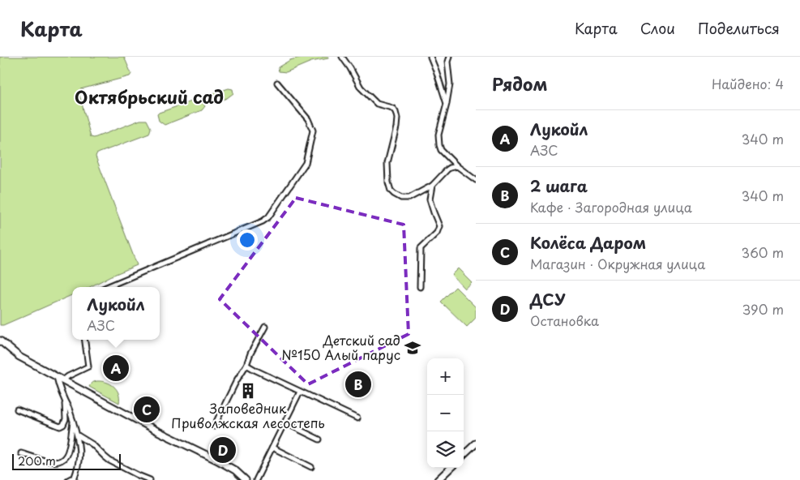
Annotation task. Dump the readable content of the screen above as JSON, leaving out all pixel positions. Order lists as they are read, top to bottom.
{
  "districts": ["Октябрьский сад"],
  "places": {
    "school or university": ["Детский сад №150 Алый парус"],
    "building": ["Заповедник Приволжская лесостепь"]
  },
  "scale_bar": "200 m",
  "page": {
    "header": "Карта",
    "nav": ["Карта", "Слои", "Поделиться"],
    "heading": ["Рядом", "Найдено: 4"],
    "list": [
      {
        "mark": "A",
        "name": "Лукойл",
        "note": "АЗС",
        "value": "340 m"
      },
      {
        "mark": "B",
        "name": "2 шага",
        "note": "Кафе · Загородная улица",
        "value": "340 m"
      },
      {
        "mark": "C",
        "name": "Колёса Даром",
        "note": "Магазин · Окружная улица",
        "value": "360 m"
      },
      {
        "mark": "D",
        "name": "ДСУ",
        "note": "Остановка",
        "value": "390 m"
      }
    ],
    "popup": ["Лукойл", "АЗС"],
    "pins": [
      "A",
      "B",
      "C",
      "D"
    ],
    "map_buttons": ["+", "−"],
    "scale": "200 m"
  }
}
